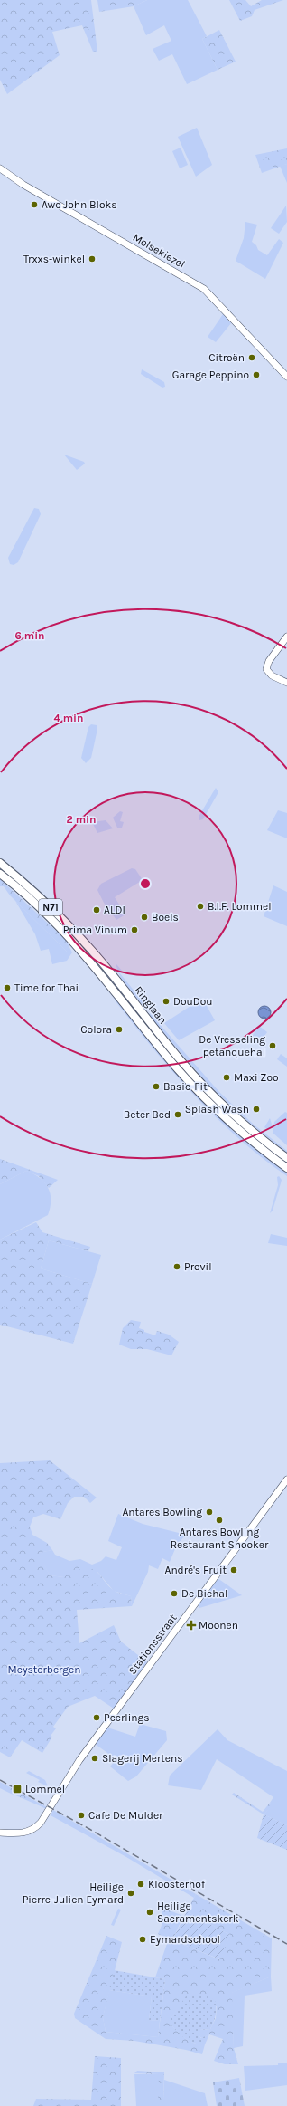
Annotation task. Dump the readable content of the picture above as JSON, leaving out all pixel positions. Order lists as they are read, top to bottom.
{
  "streets": {
    "highway": ["N71", "Ringlaan"],
    "main road": ["Molsekiezel", "Stationsstraat"]
  },
  "parks": ["Meysterbergen"],
  "places": {
    "other": [
      "Awc John Bloks",
      "Trxxs-winkel",
      "Citroën",
      "Garage Peppino",
      "B.I.F. Lommel",
      "ALDI",
      "Boels",
      "Prima Vinum",
      "Time for Thai",
      "DouDou",
      "Colora",
      "De Vresseling petanquehal",
      "Maxi Zoo",
      "Basic-Fit",
      "Splash Wash",
      "Beter Bed",
      "Provil",
      "Antares Bowling",
      "Antares Bowling Restaurant Snooker",
      "André's Fruit",
      "De Biehal",
      "Peerlings",
      "Slagerij Mertens",
      "Cafe De Mulder",
      "Kloosterhof",
      "Heilige Pierre-Julien Eymard",
      "Heilige Sacramentskerk",
      "Eymardschool"
    ],
    "health": ["Moonen"],
    "transit": ["Lommel"]
  },
  "rings": ["6 min", "4 min", "2 min"]
}
